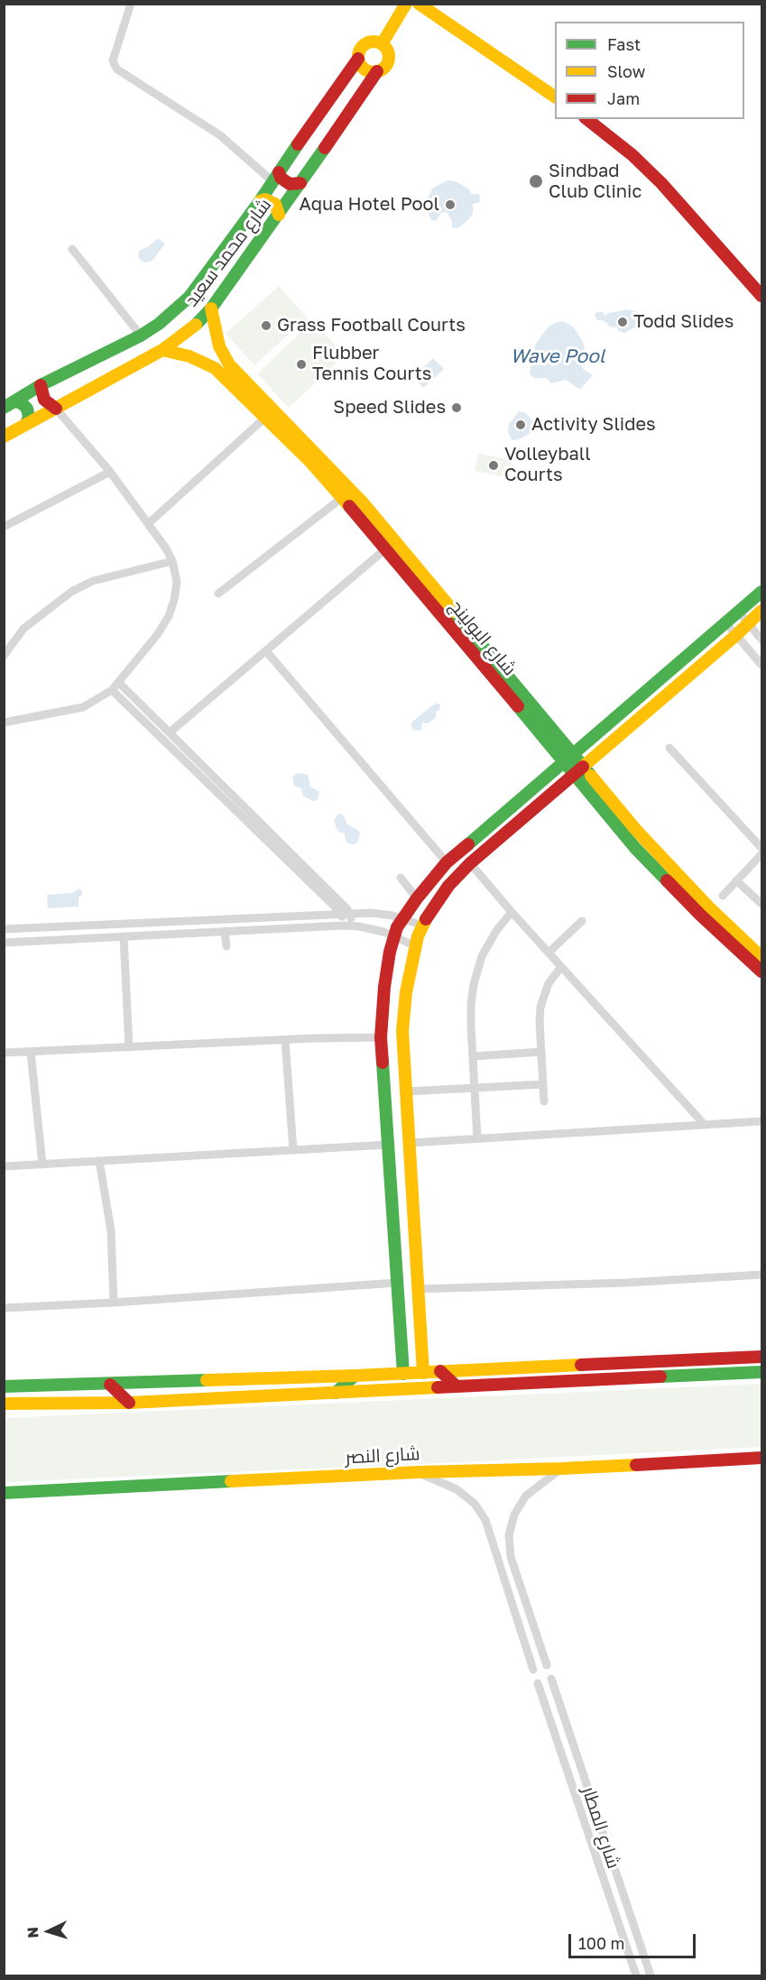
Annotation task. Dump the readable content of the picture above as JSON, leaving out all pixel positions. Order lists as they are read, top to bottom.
{
  "streets": {
    "street": [
      "شارع محمد سعيد",
      "شارع البولينج",
      "شارع النصر",
      "شارع المطار"
    ]
  },
  "crossings": [
    ["شارع محمد سعيد", "شارع البولينج"]
  ],
  "water": ["Wave Pool"],
  "places": [
    "Sindbad Club Clinic",
    "Aqua Hotel Pool",
    "Todd Slides",
    "Grass Football Courts",
    "Flubber Tennis Courts",
    "Speed Slides",
    "Activity Slides",
    "Volleyball Courts"
  ],
  "legend": ["Fast", "Slow", "Jam"],
  "scale_bar": "100 m",
  "north": "left"
}
